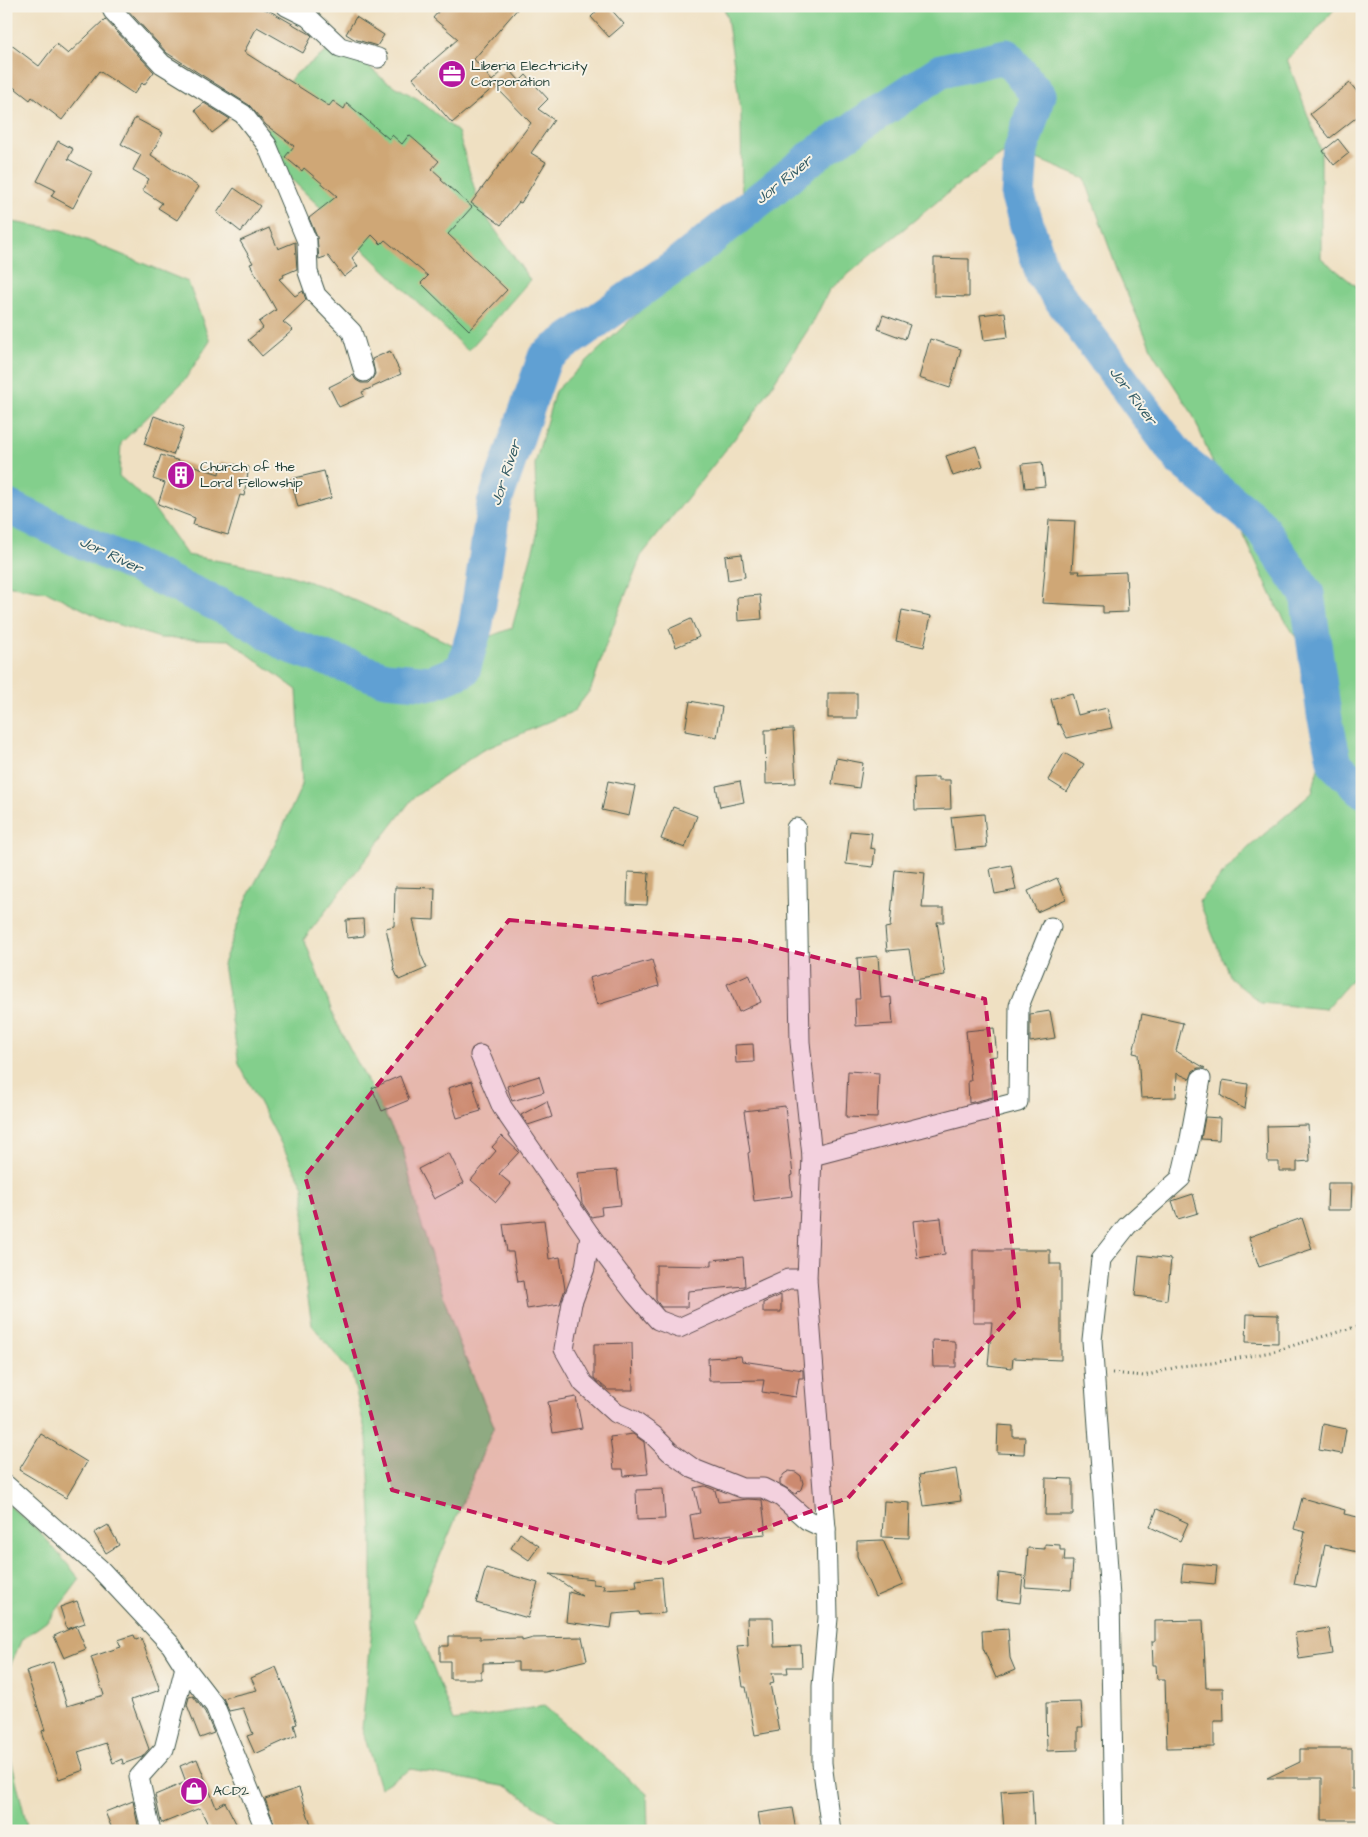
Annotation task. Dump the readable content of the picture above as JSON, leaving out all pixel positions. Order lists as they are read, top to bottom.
{
  "water": ["Jor River"],
  "places": {
    "office": ["Liberia Electricity Corporation"],
    "building": ["Church of the Lord Fellowship"],
    "shop": ["ACD2"]
  }
}
